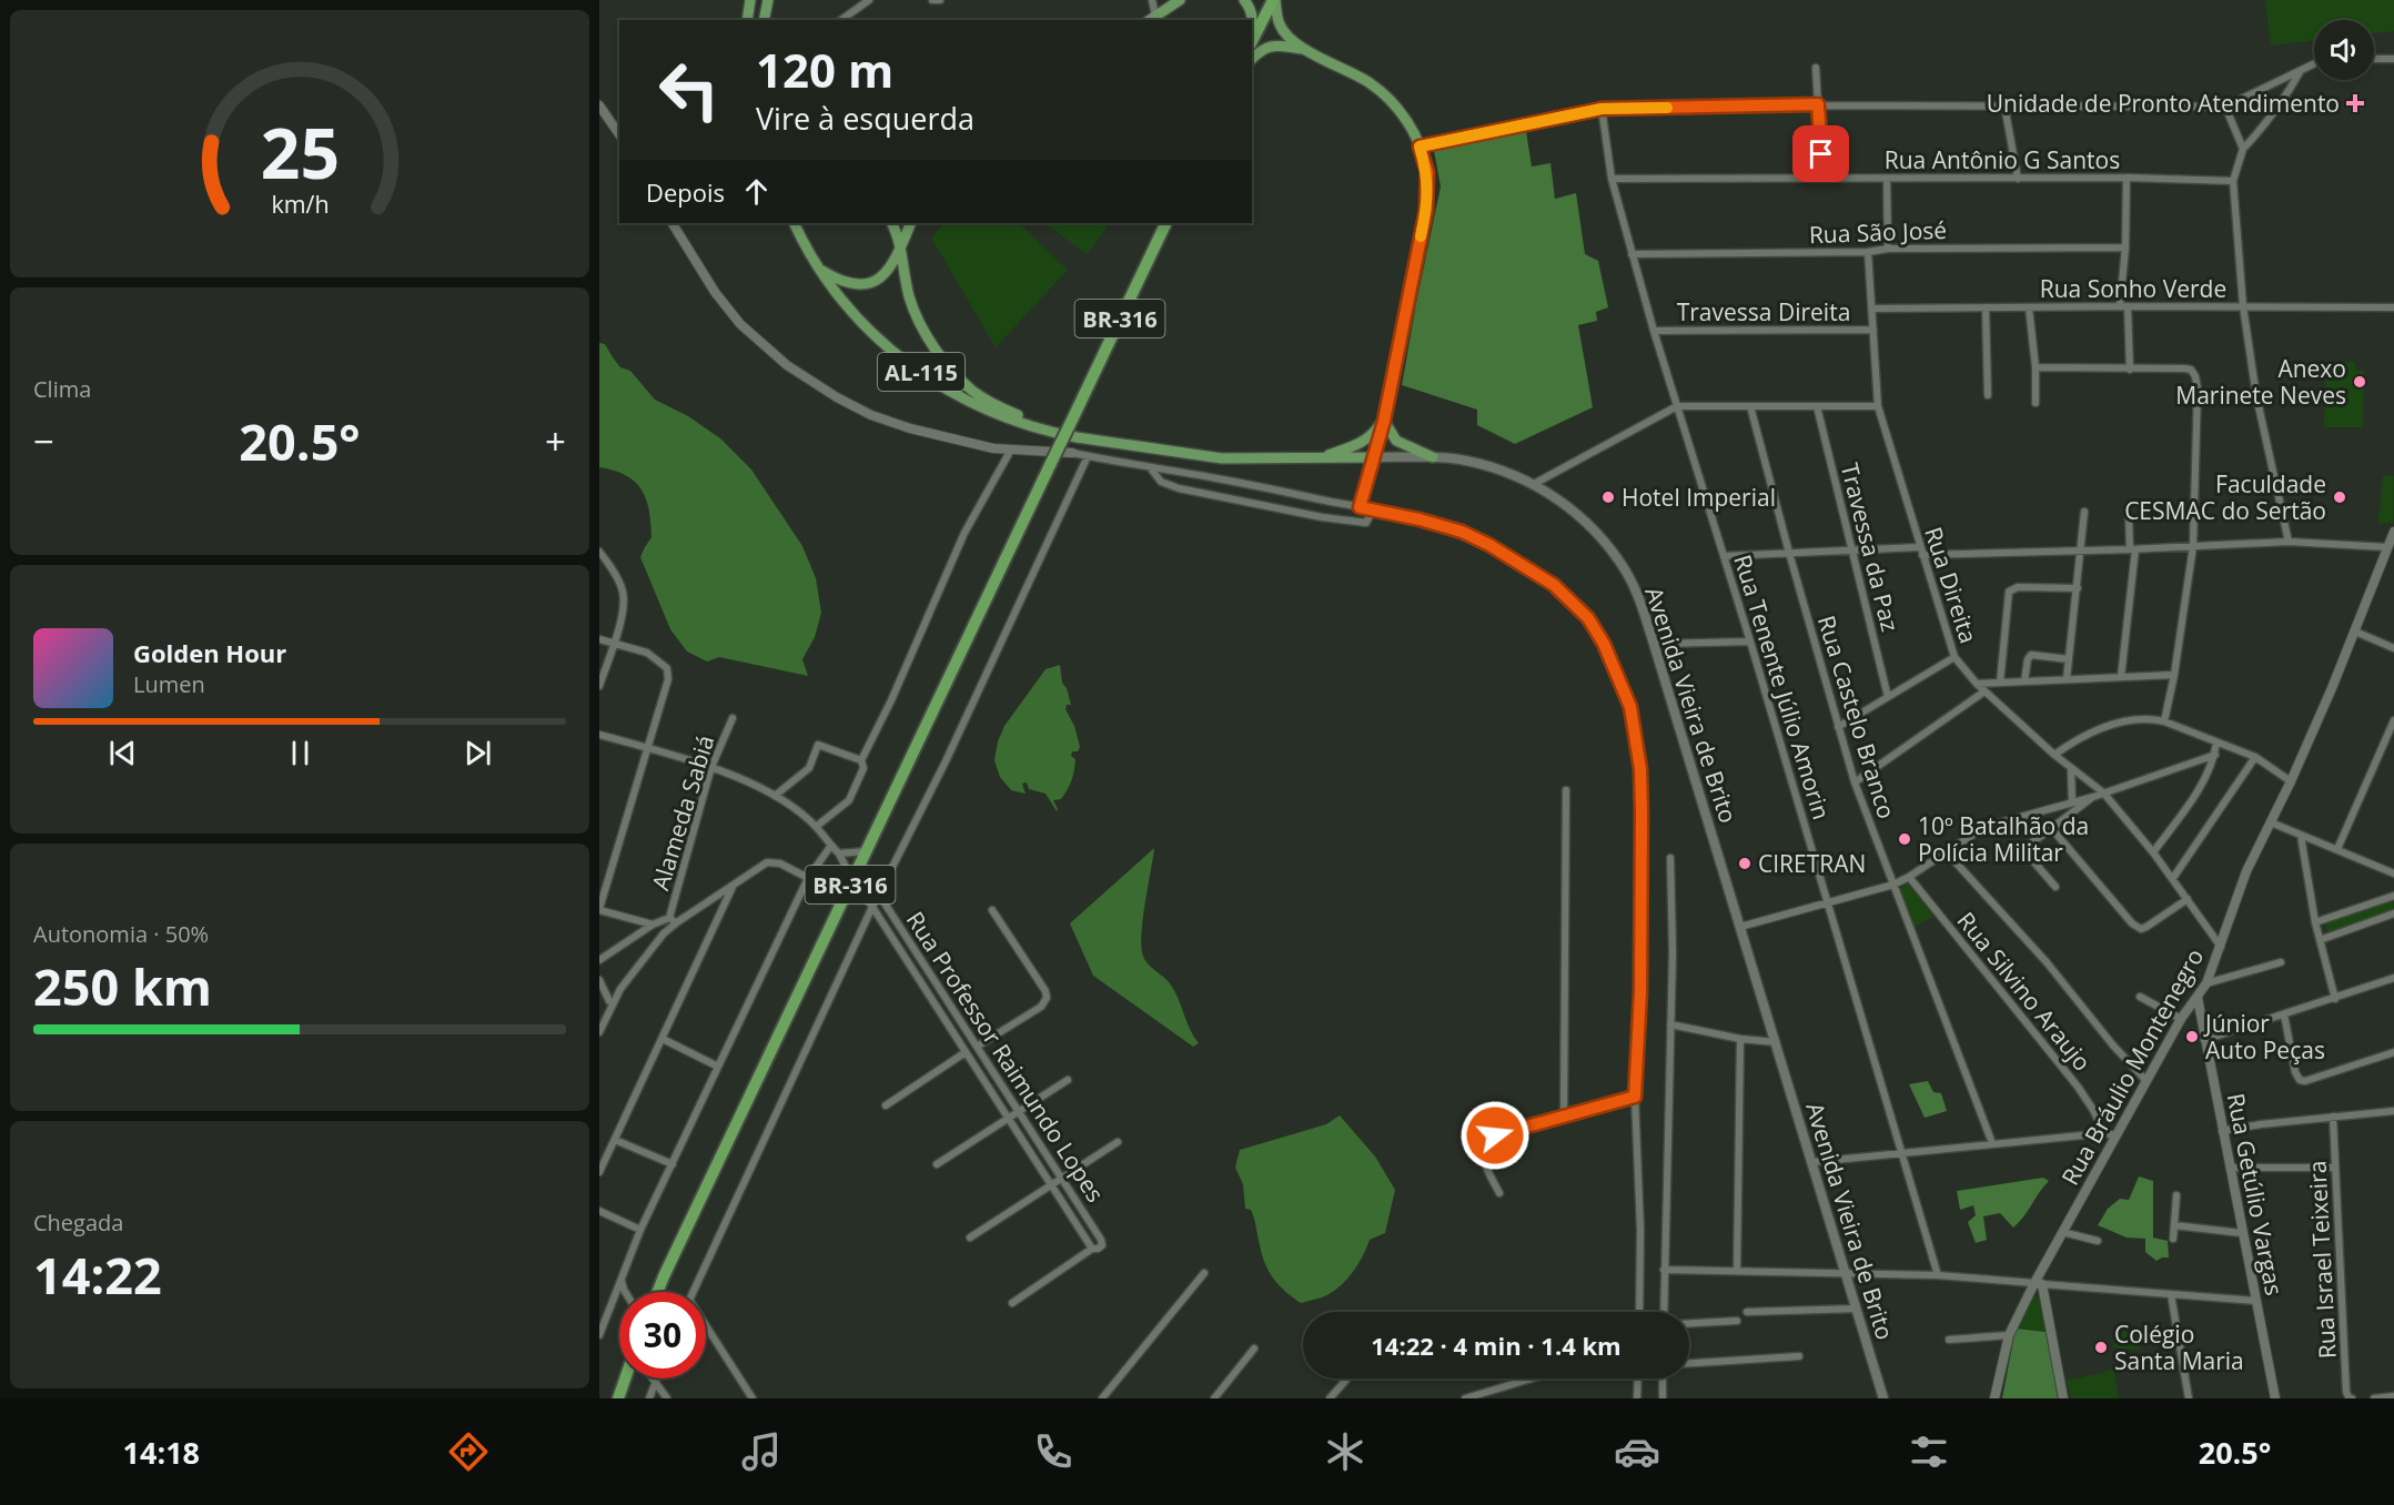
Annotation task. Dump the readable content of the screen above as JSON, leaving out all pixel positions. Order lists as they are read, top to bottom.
{
  "streets": {
    "highway": ["BR-316"],
    "main road": ["AL-115", "Avenida Vieira de Brito"],
    "street": [
      "Rua Antônio G Santos",
      "Rua São José",
      "Rua Sonho Verde",
      "Travessa Direita",
      "Travessa da Paz",
      "Rua Direita",
      "Rua Tenente Júlio Amorin",
      "Rua Castelo Branco",
      "Alameda Sabiá",
      "Rua Silvino Araujo",
      "Rua Professor Raimundo Lopes",
      "Rua Bráulio Montenegro",
      "Rua Getúlio Vargas",
      "Rua Israel Teixeira"
    ]
  },
  "crossings": [
    ["Rua Antônio G Santos", "Rua Tenente Júlio Amorin"],
    ["Rua São José", "Rua Direita"],
    ["Rua São José", "Rua Tenente Júlio Amorin"],
    ["Rua Sonho Verde", "Rua Direita"],
    ["Travessa Direita", "Rua Direita"],
    ["Travessa Direita", "Rua Tenente Júlio Amorin"],
    ["BR-316", "Rua Professor Raimundo Lopes"],
    ["AL-115", "Avenida Vieira de Brito"],
    ["Rua Direita", "Rua Bráulio Montenegro"],
    ["Rua Bráulio Montenegro", "Rua Getúlio Vargas"]
  ],
  "places": {
    "health": ["Unidade de Pronto Atendimento"],
    "other": [
      "Anexo Marinete Neves",
      "Hotel Imperial",
      "Faculdade CESMAC do Sertão",
      "10º Batalhão da Polícia Militar",
      "CIRETRAN",
      "Júnior Auto Peças",
      "Colégio Santa Maria"
    ]
  },
  "page": {
    "turn": ["120 m", "Vire à esquerda"],
    "then": "Depois",
    "tile": [
      "Clima",
      ["Autonomia · 50%", "250 km"],
      ["Chegada", "14:22"]
    ],
    "heat": ["−", "20.5°", "+"],
    "song": ["Golden Hour", "Lumen"],
    "limit": "30",
    "trip": "14:22 · 4 min · 1.4 km",
    "tabs": ["14:18", "20.5°"],
    "gauge": ["25", "km/h"]
  }
}
